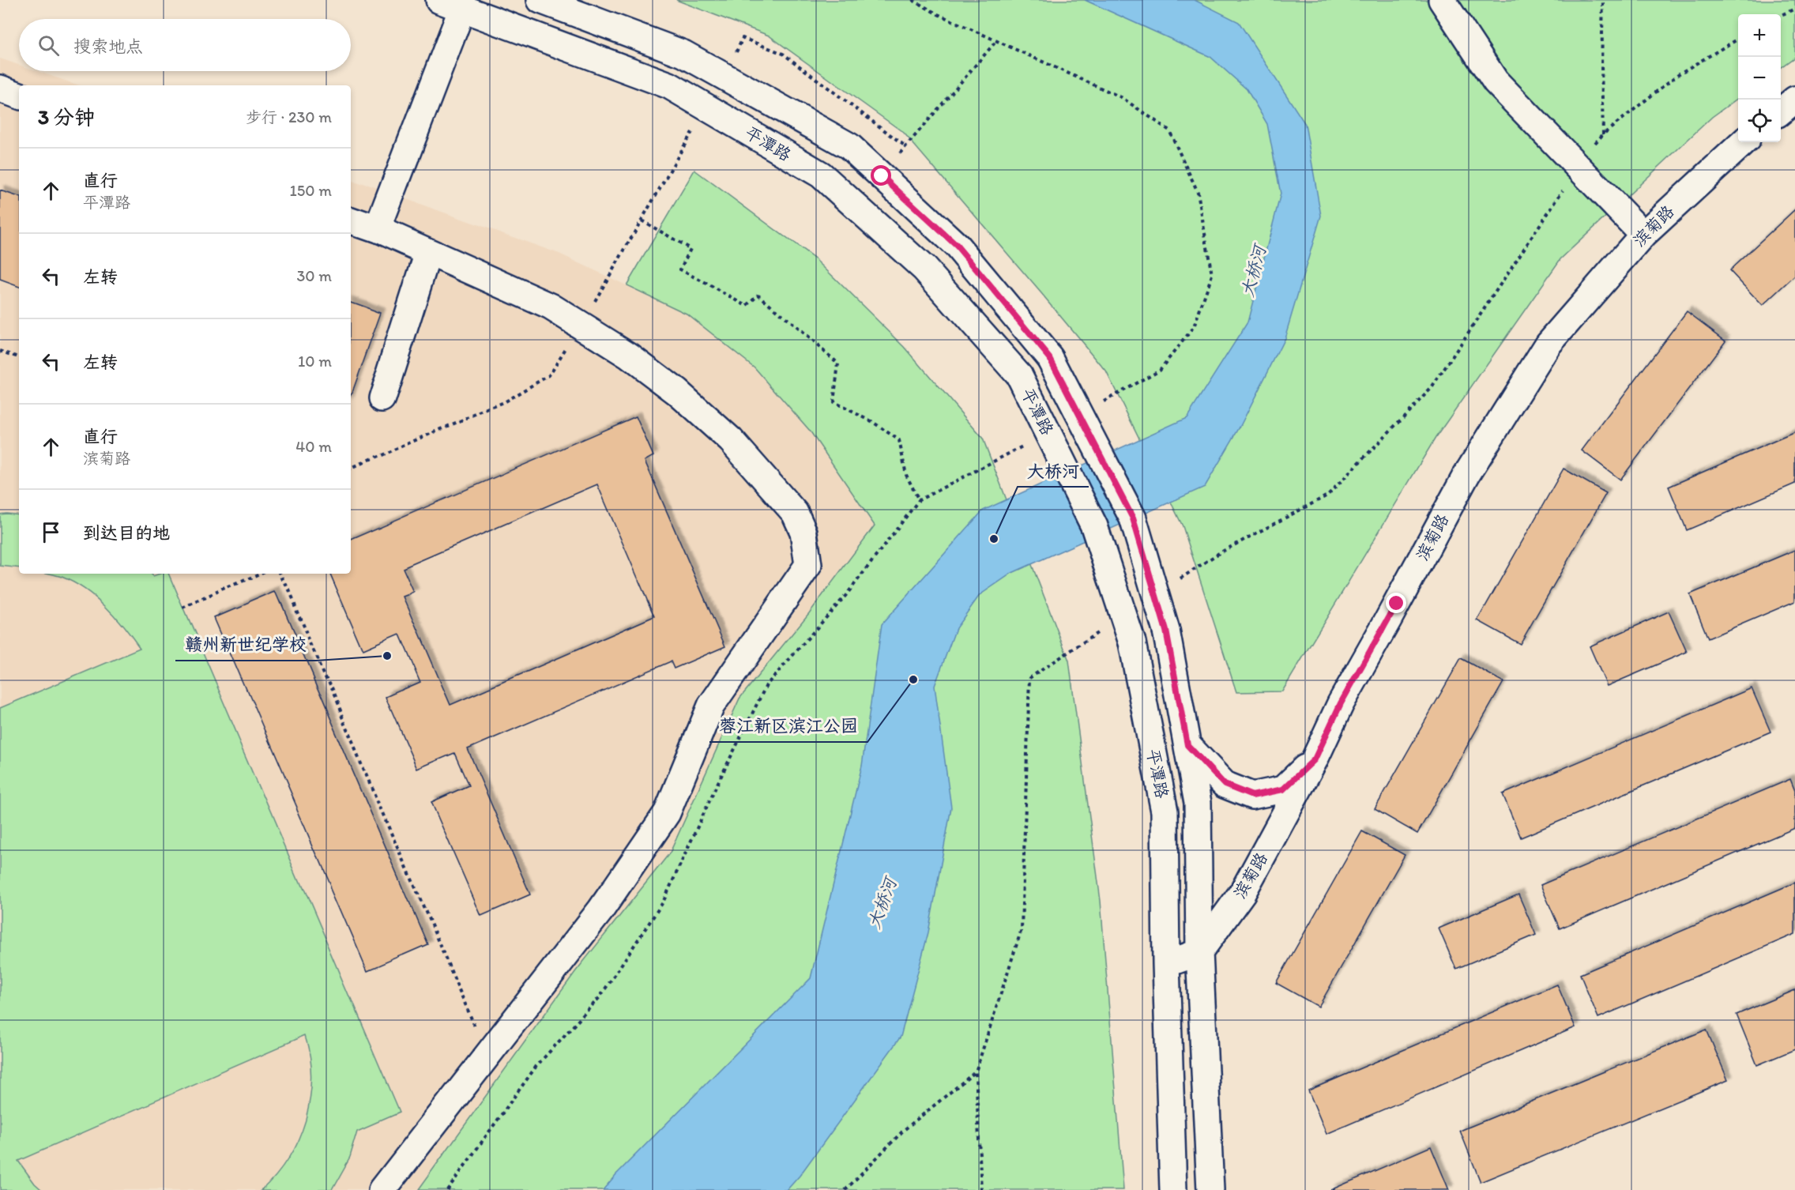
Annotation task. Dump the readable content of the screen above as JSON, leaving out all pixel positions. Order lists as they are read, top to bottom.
{
  "streets": {
    "street": ["平潭路", "滨菊路"]
  },
  "crossings": [
    ["平潭路", "滨菊路"]
  ],
  "water": ["大桥河"],
  "places": ["大桥河", "赣州新世纪学校", "蓉江新区滨江公园"],
  "page": {
    "map_buttons": ["+", "−"],
    "search": "搜索地点",
    "heading": ["3 分钟", "步行 · 230 m"],
    "list": [
      ["直行", "平潭路", "150 m"],
      ["左转", "30 m"],
      ["左转", "10 m"],
      ["直行", "滨菊路", "40 m"],
      "到达目的地"
    ]
  }
}
